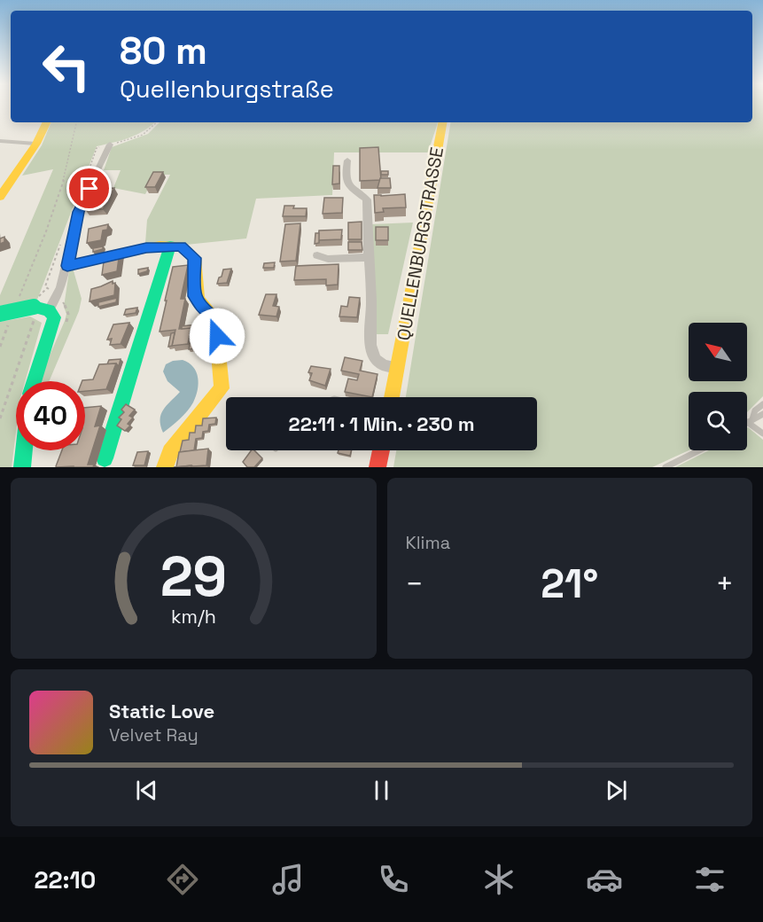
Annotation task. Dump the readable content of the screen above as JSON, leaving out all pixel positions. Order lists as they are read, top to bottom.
{
  "streets": {
    "street": ["QUELLENBURGSTRASSE"]
  },
  "north": "top left",
  "page": {
    "turn": ["80 m", "Quellenburgstraße"],
    "limit": "40",
    "trip": "22:11 · 1 Min. · 230 m",
    "tile": "Klima",
    "heat": ["−", "21°", "+"],
    "song": ["Static Love", "Velvet Ray"],
    "tabs": "22:10",
    "gauge": ["29", "km/h"]
  }
}
